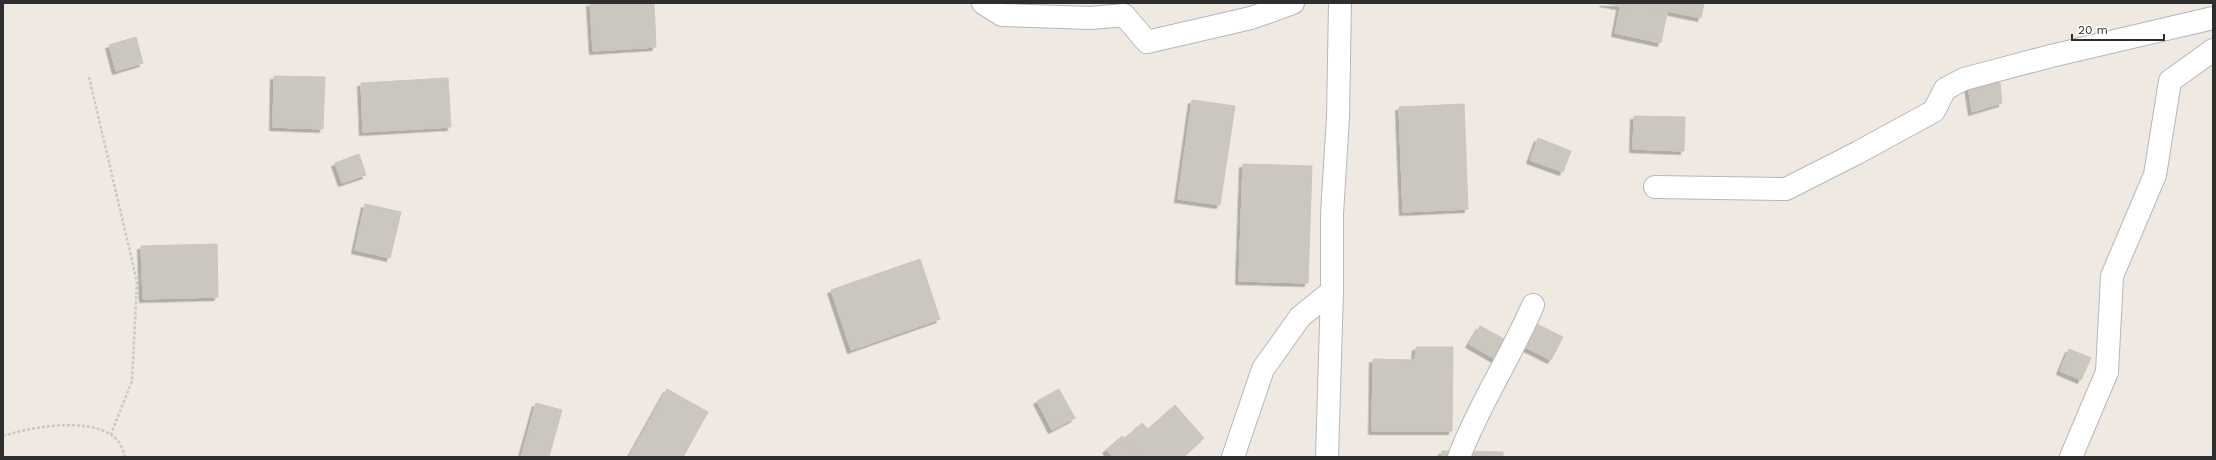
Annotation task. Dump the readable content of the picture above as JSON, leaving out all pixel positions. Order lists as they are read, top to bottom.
{
  "scale_bar": "20 m"
}
